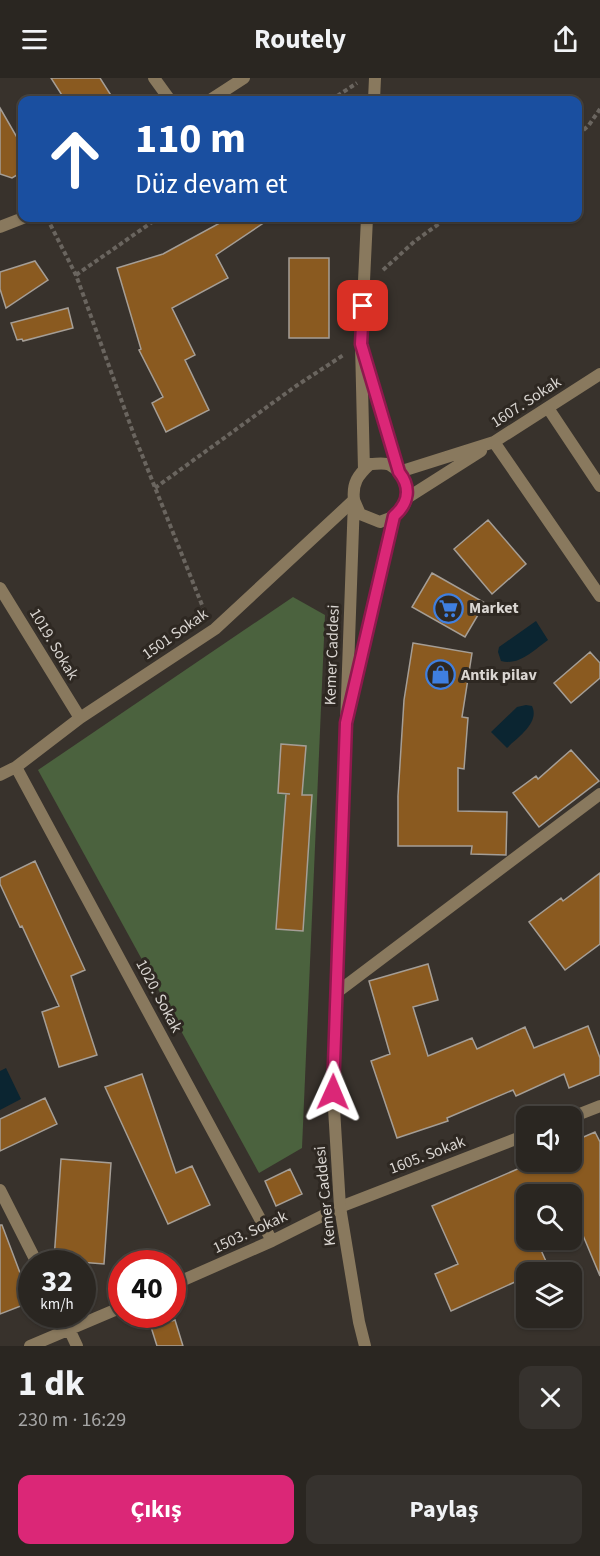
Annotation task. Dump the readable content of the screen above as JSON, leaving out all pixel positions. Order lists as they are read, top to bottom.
{
  "streets": {
    "street": [
      "1607. Sokak",
      "1501 Sokak",
      "1019. Sokak",
      "Kemer Caddesi",
      "1020. Sokak",
      "1605. Sokak",
      "1503. Sokak"
    ]
  },
  "crossings": [
    ["1607. Sokak", "1501 Sokak"],
    ["1607. Sokak", "Kemer Caddesi"],
    ["1501 Sokak", "1019. Sokak"],
    ["1501 Sokak", "Kemer Caddesi"],
    ["1501 Sokak", "1020. Sokak"],
    ["Kemer Caddesi", "1605. Sokak"],
    ["Kemer Caddesi", "1503. Sokak"],
    ["1020. Sokak", "1503. Sokak"],
    ["1605. Sokak", "1503. Sokak"]
  ],
  "places": {
    "supermarket": ["Market"],
    "shop": ["Antik pilav"]
  },
  "page": {
    "header": "Routely",
    "turn": ["110 m", "Düz devam et"],
    "speed": "32 km/h",
    "limit": "40",
    "heading": ["1 dk", "230 m · 16:29"],
    "buttons": ["Çıkış", "Paylaş"]
  }
}
